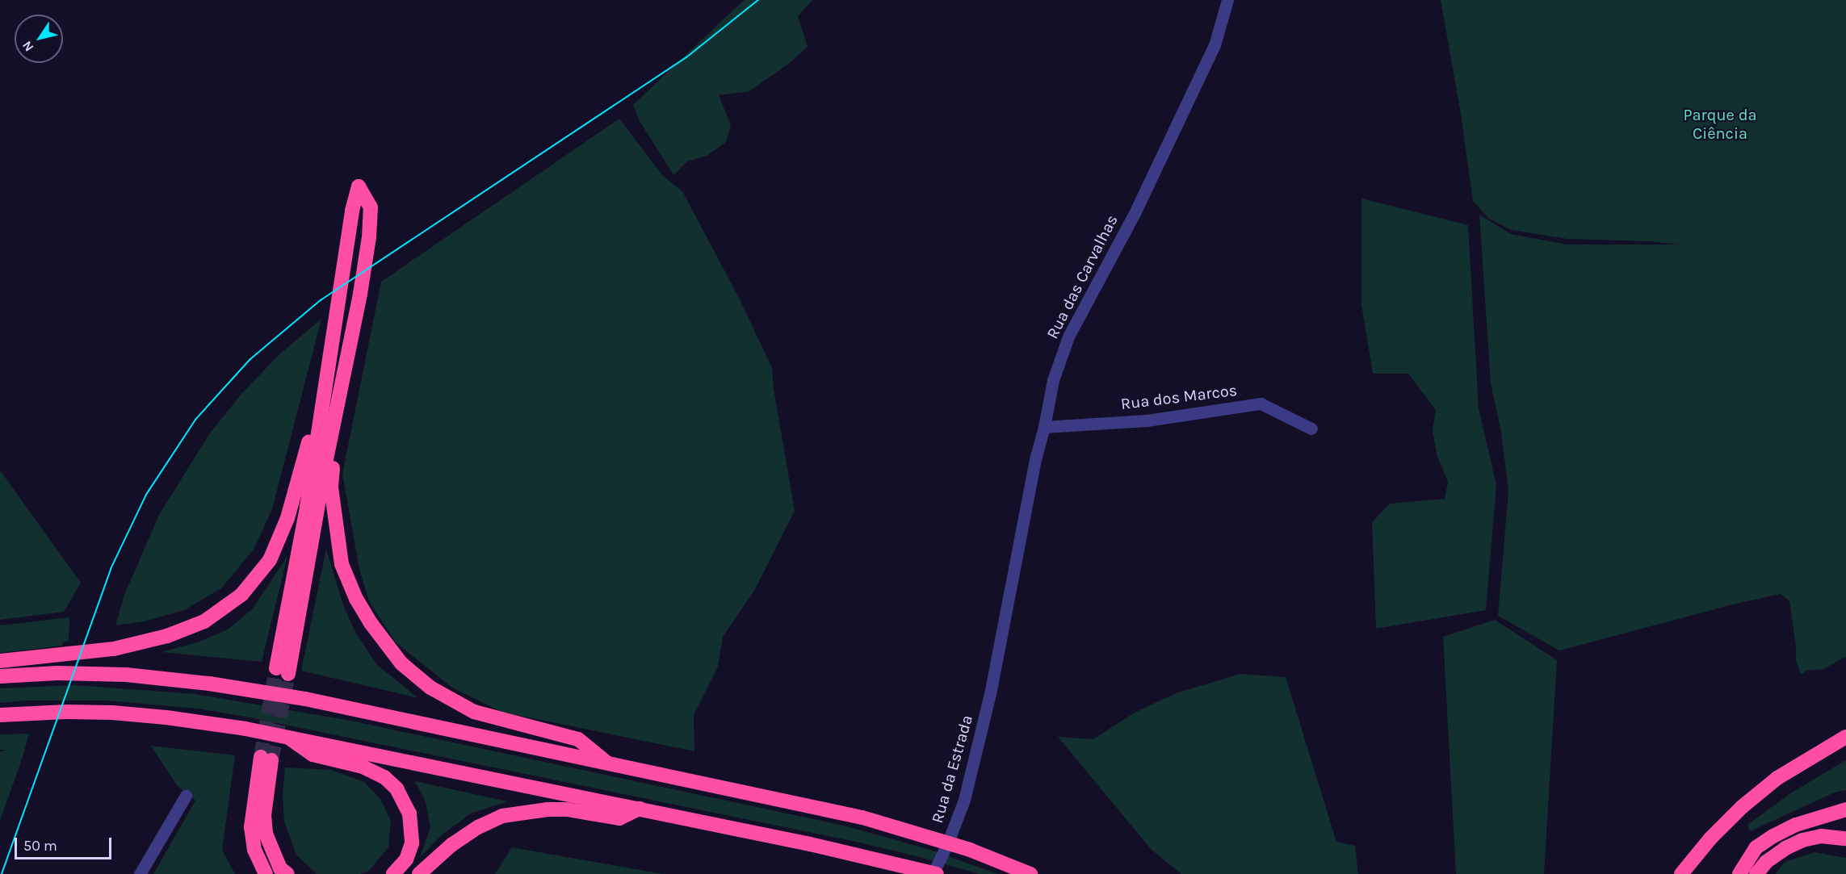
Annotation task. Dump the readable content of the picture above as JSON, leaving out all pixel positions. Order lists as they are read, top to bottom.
{
  "streets": {
    "street": ["Rua das Carvalhas", "Rua dos Marcos", "Rua da Estrada"]
  },
  "crossings": [
    ["Rua das Carvalhas", "Rua dos Marcos"],
    ["Rua das Carvalhas", "Rua da Estrada"]
  ],
  "parks": ["Parque da Ciência"],
  "scale_bar": "50 m",
  "north": "bottom left"
}
